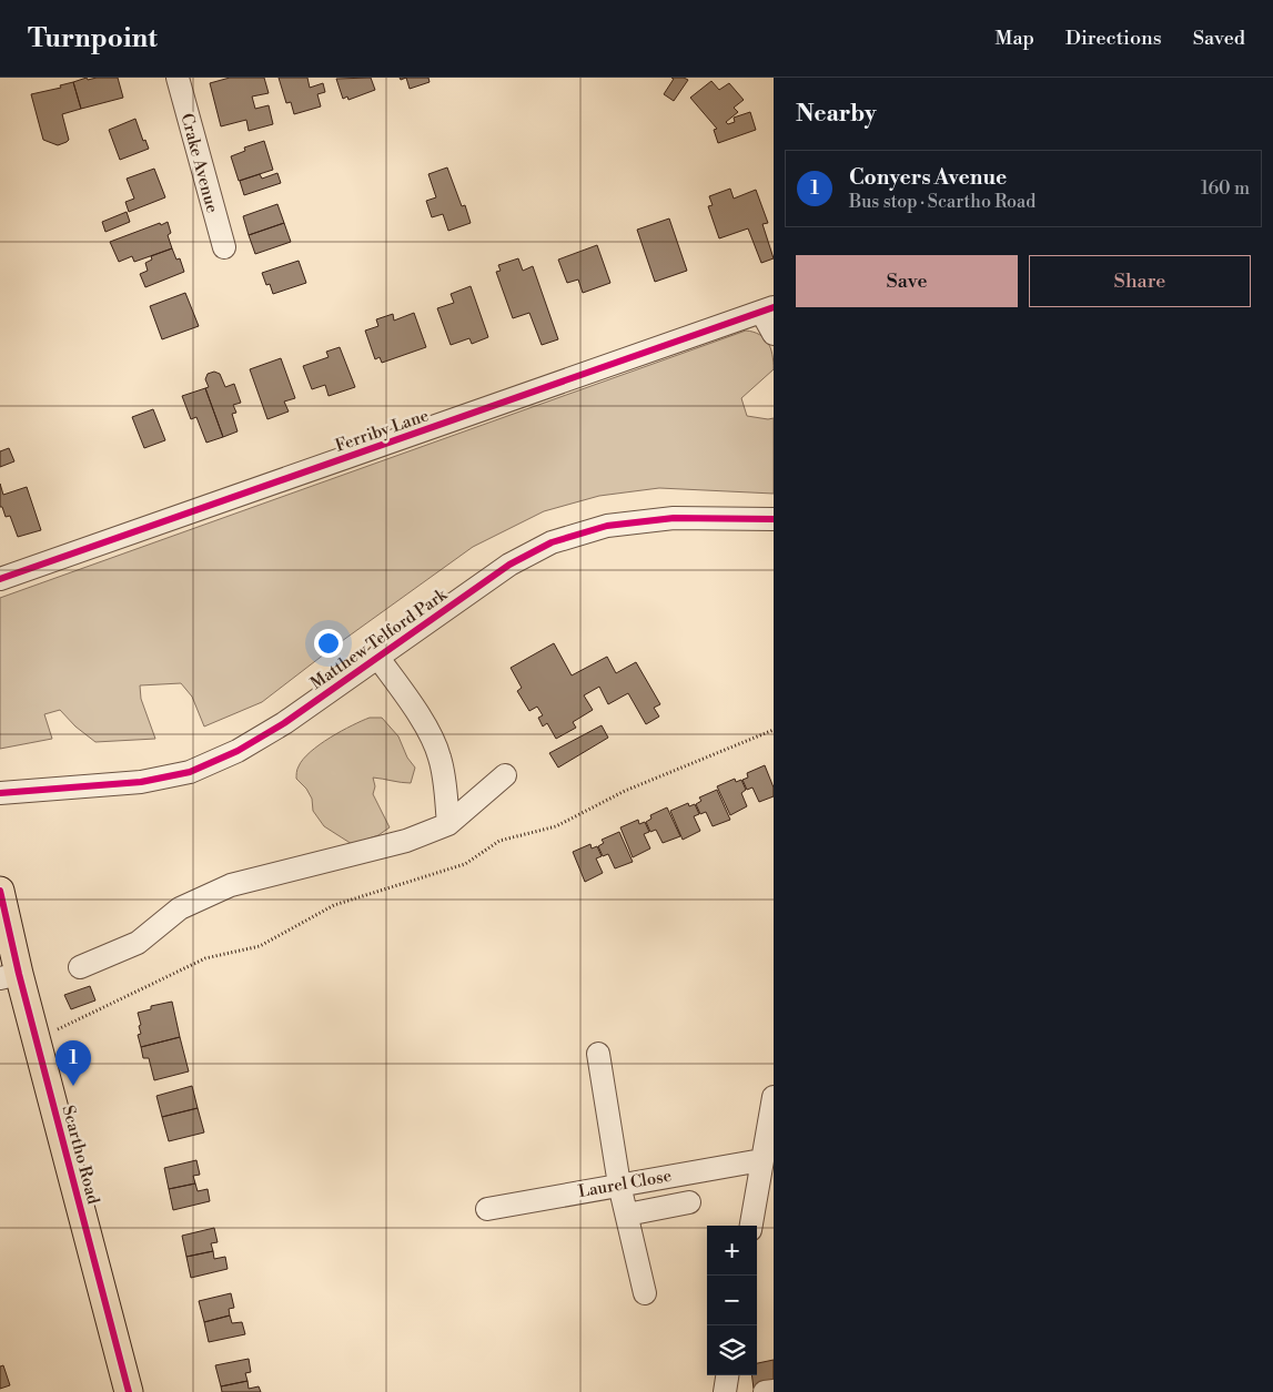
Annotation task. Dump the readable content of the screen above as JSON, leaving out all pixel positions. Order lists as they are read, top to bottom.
{
  "streets": {
    "main road": ["Scartho Road"],
    "street": [
      "Crake Avenue",
      "Ferriby Lane",
      "Matthew Telford Park",
      "Laurel Close"
    ]
  },
  "page": {
    "header": "Turnpoint",
    "nav": ["Map", "Directions", "Saved"],
    "heading": "Nearby",
    "list": [
      {
        "mark": "1",
        "name": "Conyers Avenue",
        "note": "Bus stop · Scartho Road",
        "value": "160 m"
      }
    ],
    "buttons": ["Save", "Share"],
    "pins": "1",
    "map_buttons": ["+", "−"]
  }
}
